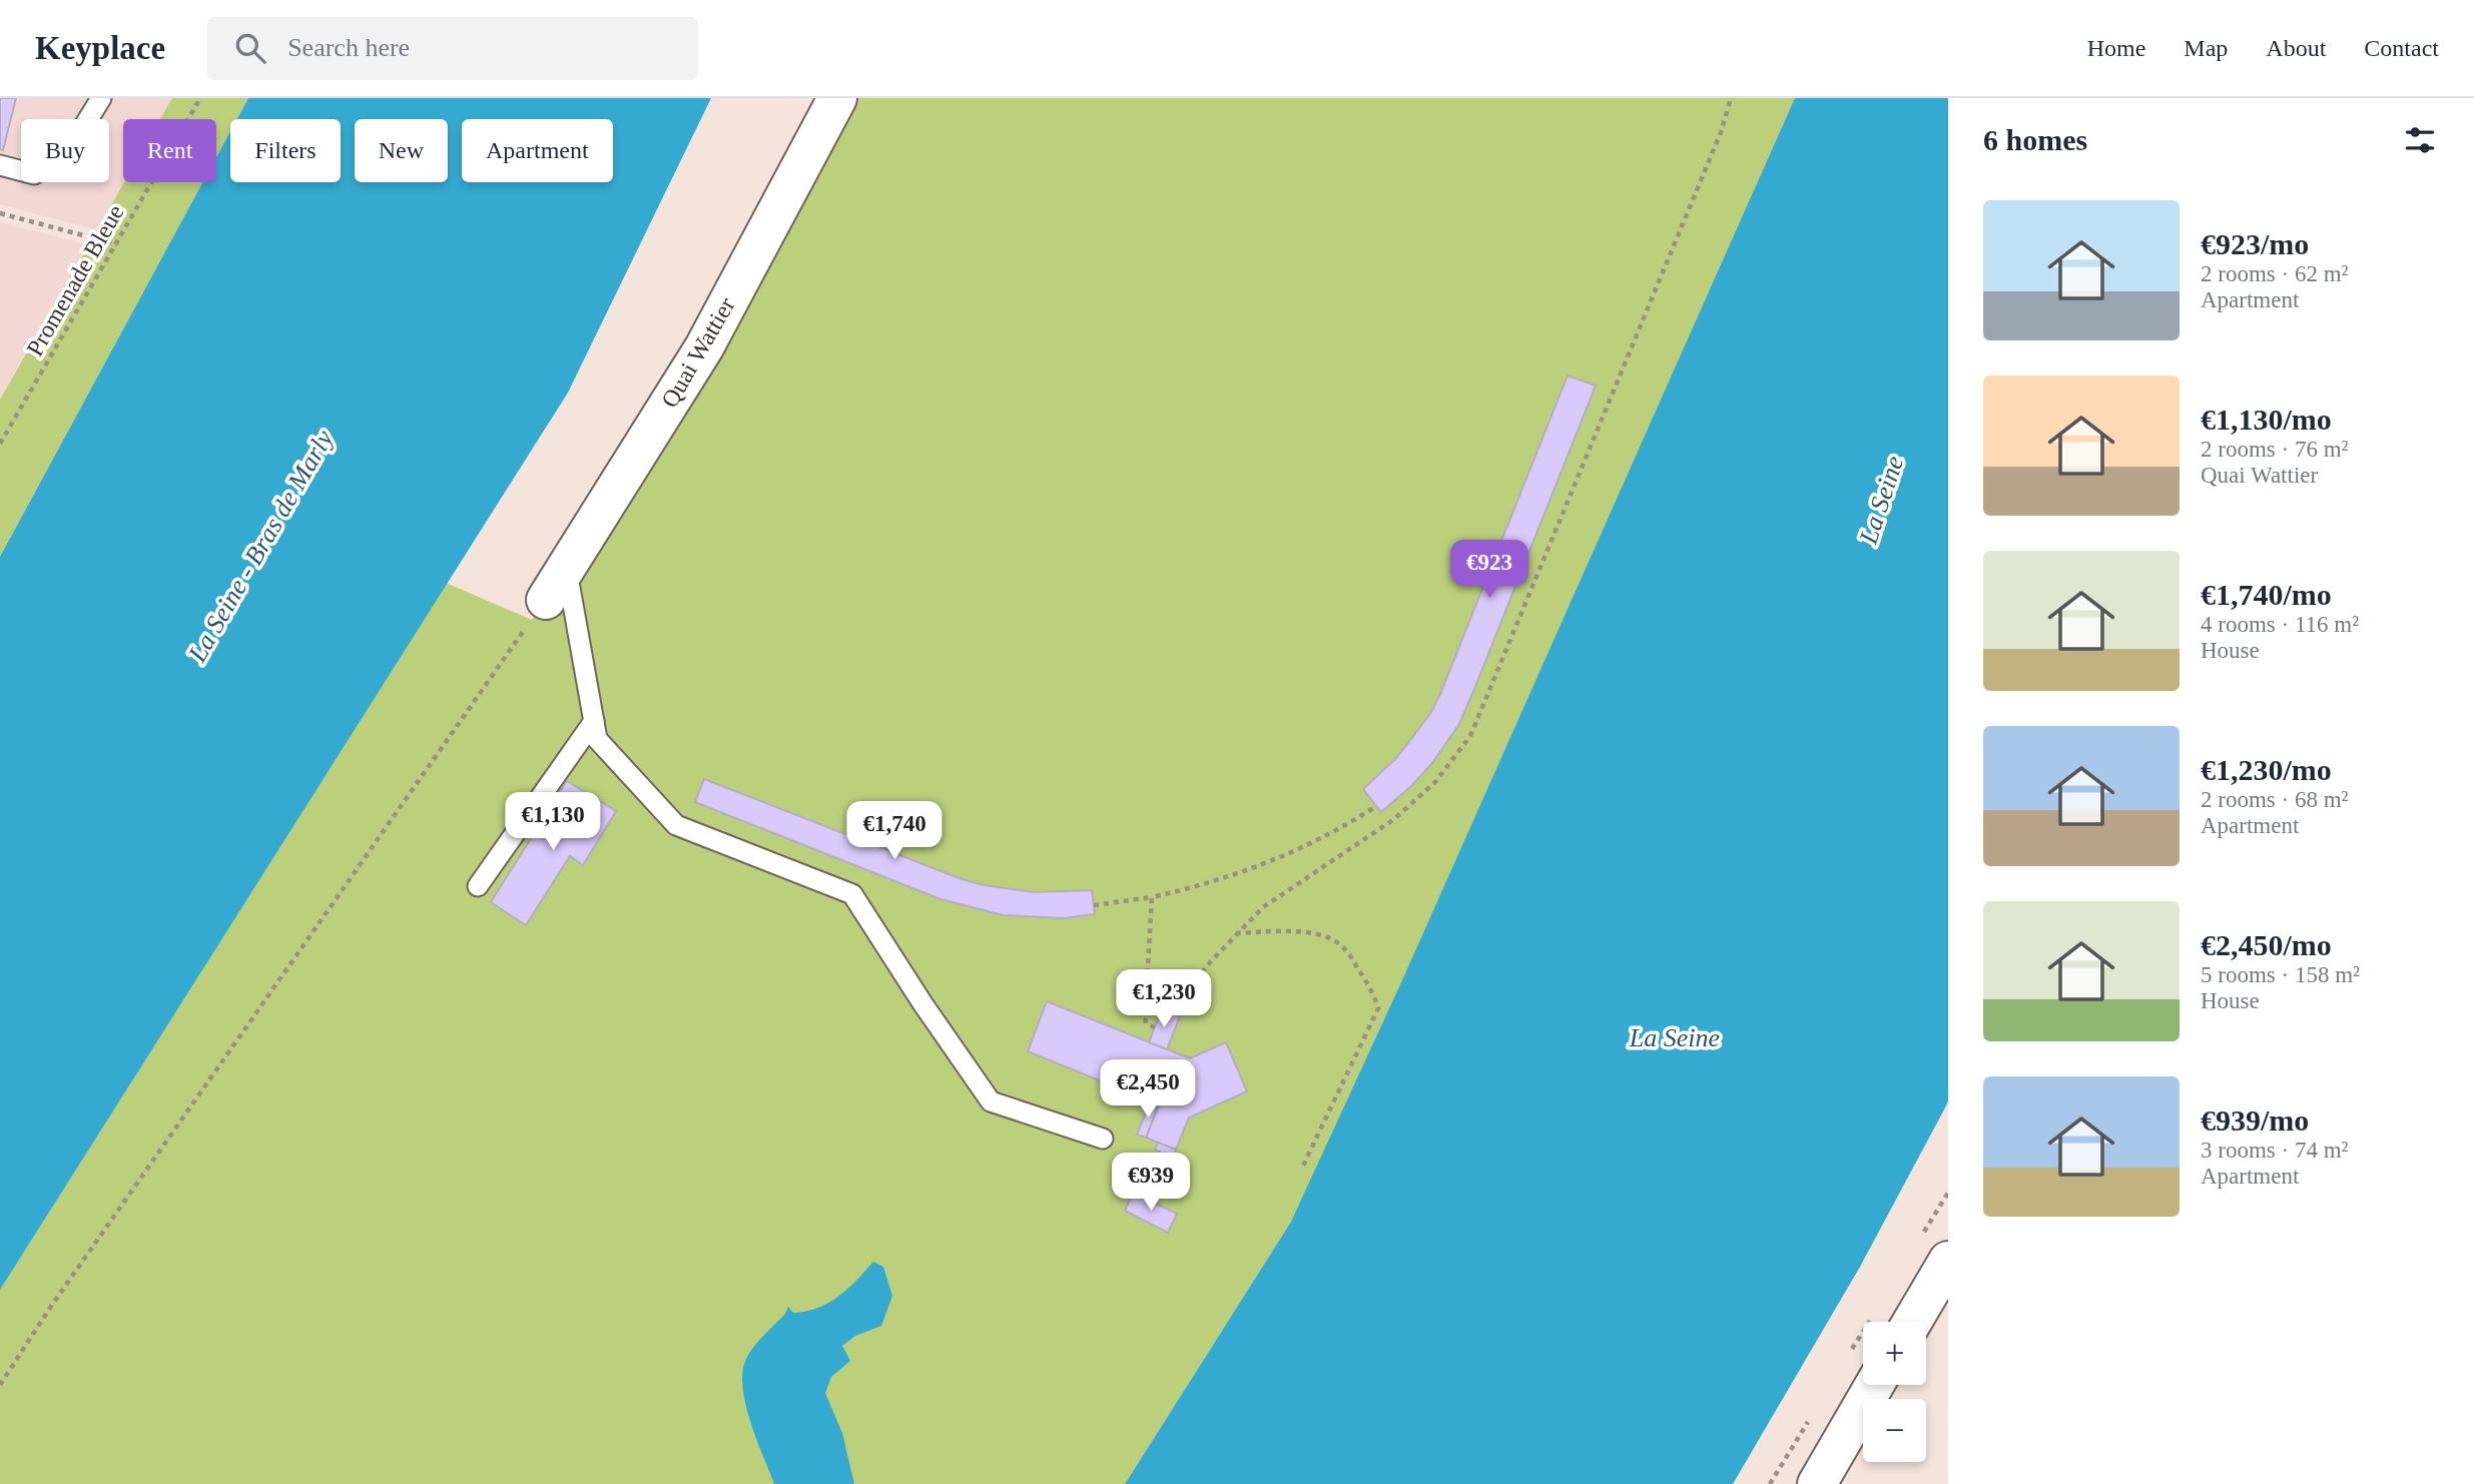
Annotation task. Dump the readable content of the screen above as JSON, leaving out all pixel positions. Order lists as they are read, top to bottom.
{
  "streets": {
    "street": ["Quai Wattier"],
    "path": ["Promenade Bleue"]
  },
  "water": ["La Seine", "La Seine - Bras de Marly"],
  "page": {
    "header": "Keyplace",
    "search": "Search here",
    "nav": [
      "Home",
      "Map",
      "About",
      "Contact"
    ],
    "heading": "6 homes",
    "chip": [
      "Buy",
      "Rent",
      "Filters",
      "New",
      "Apartment"
    ],
    "list": [
      {
        "name": "€923/mo",
        "note": "2 rooms · 62 m² · Apartment"
      },
      {
        "name": "€1,130/mo",
        "note": "2 rooms · 76 m² · Quai Wattier"
      },
      {
        "name": "€1,740/mo",
        "note": "4 rooms · 116 m² · House"
      },
      {
        "name": "€1,230/mo",
        "note": "2 rooms · 68 m² · Apartment"
      },
      {
        "name": "€2,450/mo",
        "note": "5 rooms · 158 m² · House"
      },
      {
        "name": "€939/mo",
        "note": "3 rooms · 74 m² · Apartment"
      }
    ],
    "price": [
      "€923",
      "€1,130",
      "€1,740",
      "€1,230",
      "€2,450",
      "€939"
    ],
    "map_buttons": ["+", "−"]
  }
}
